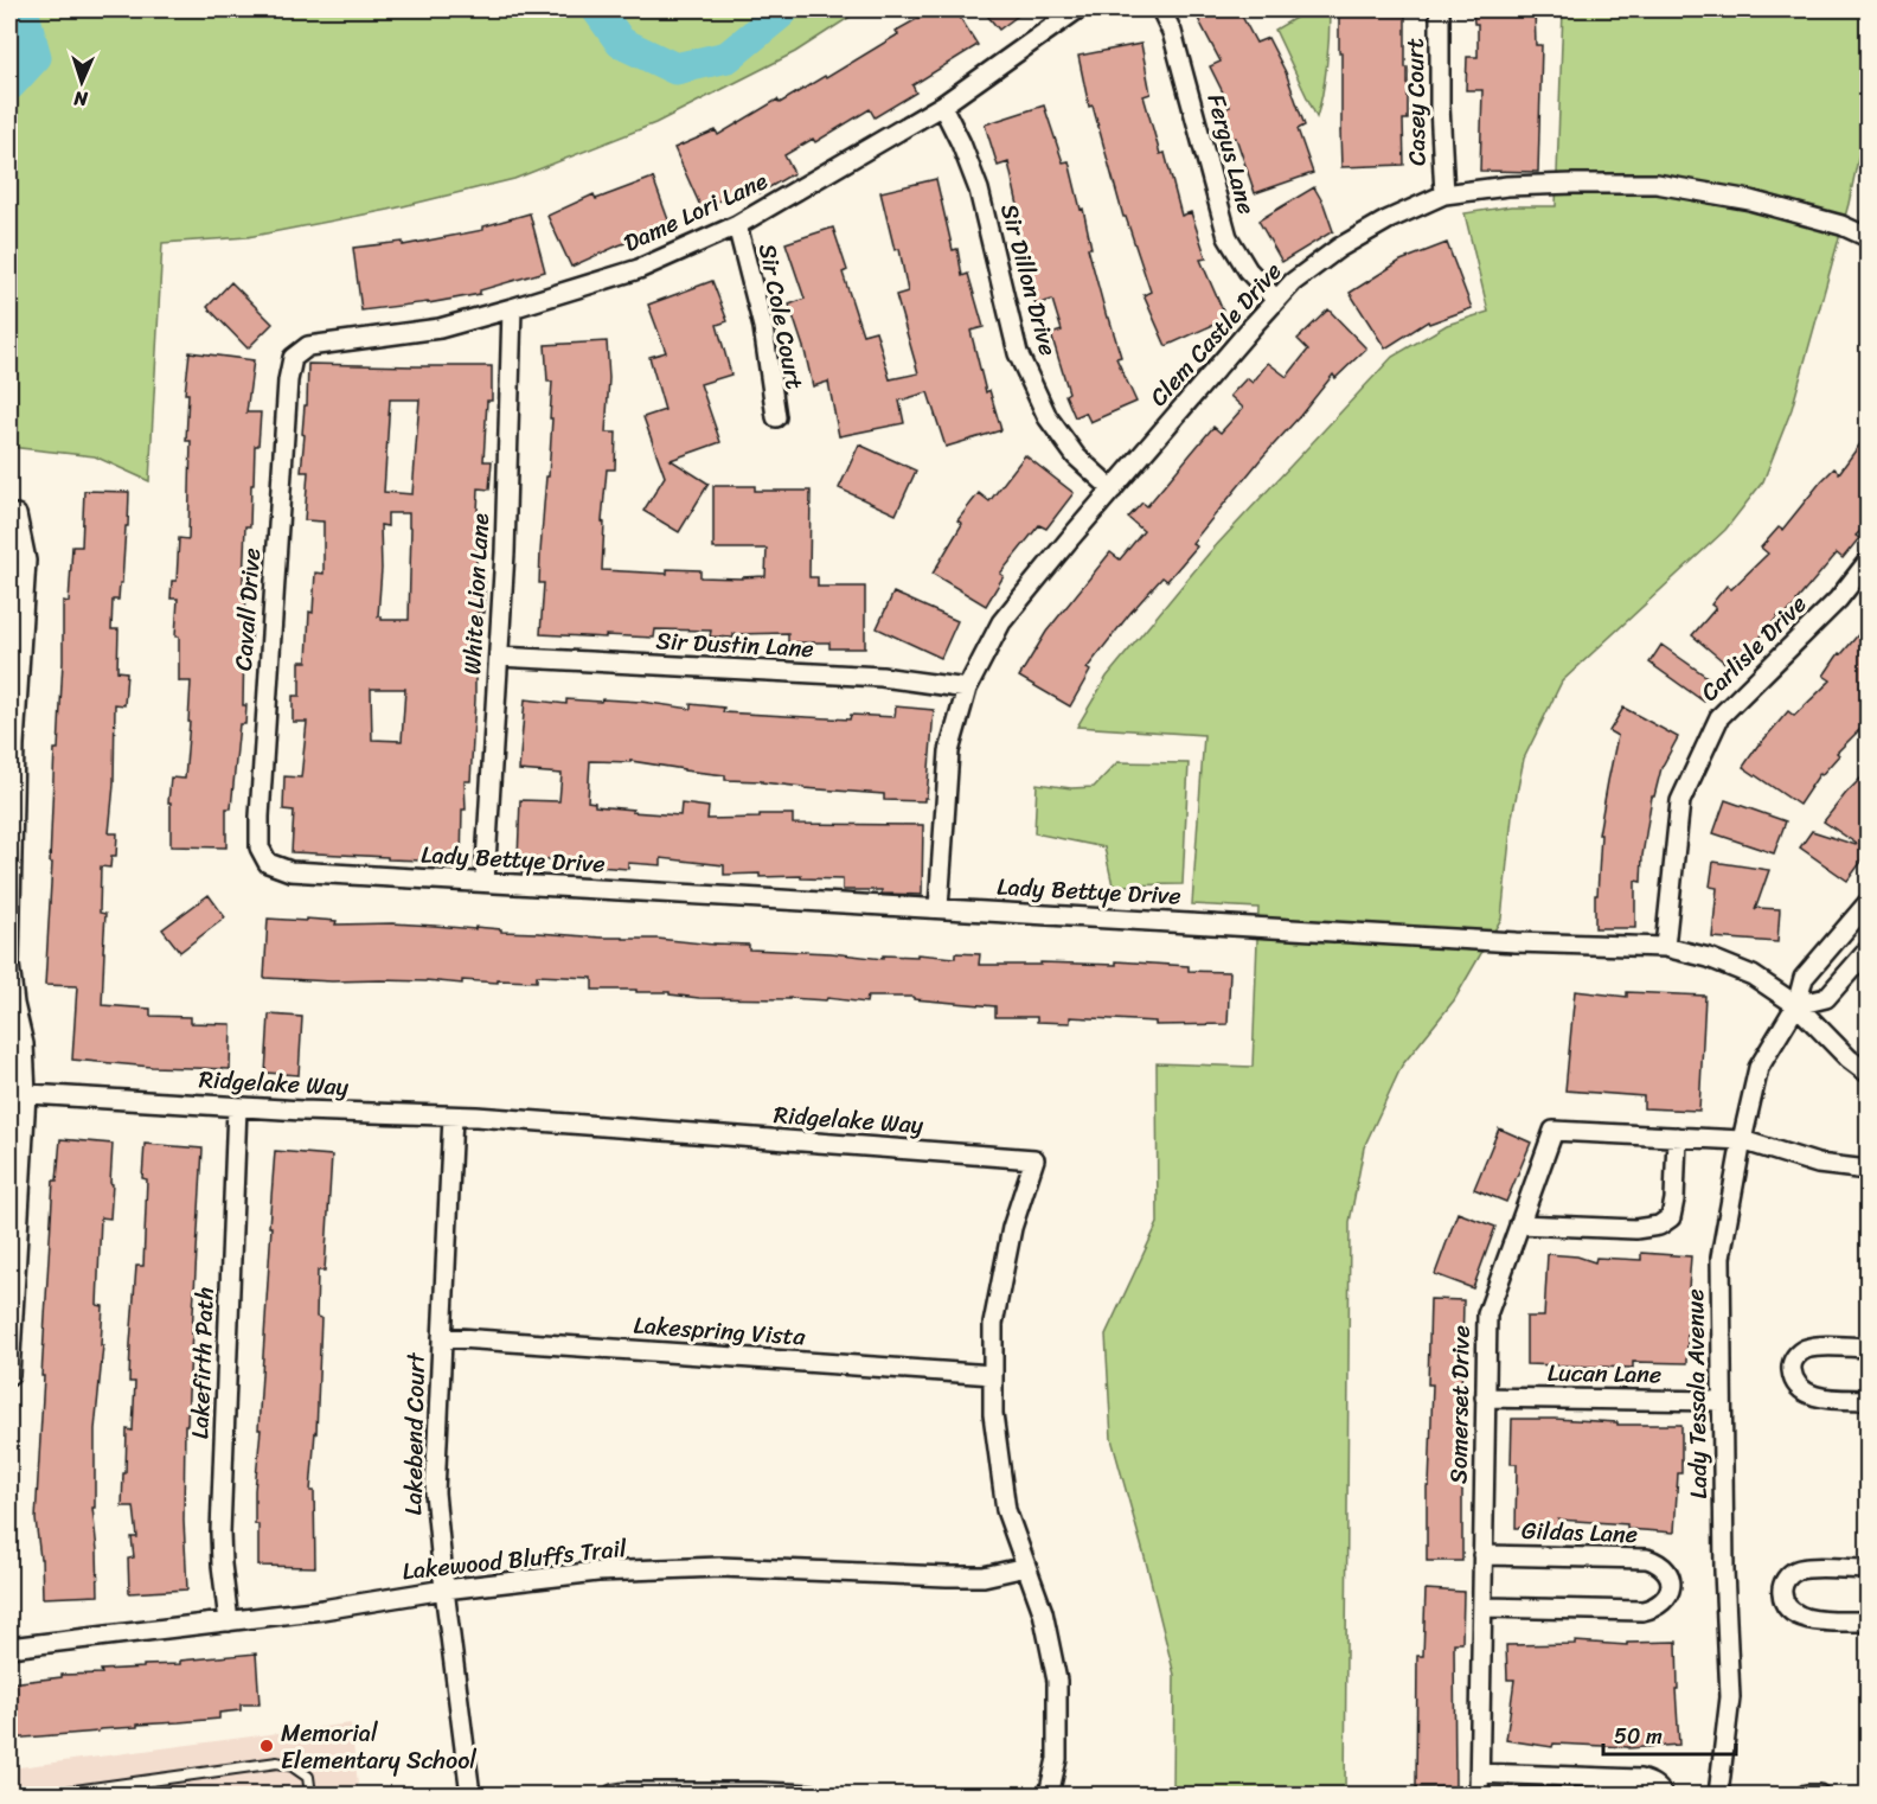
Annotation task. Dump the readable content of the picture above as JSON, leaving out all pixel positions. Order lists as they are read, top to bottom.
{
  "streets": {
    "street": [
      "Casey Court",
      "Fergus Lane",
      "Dame Lori Lane",
      "Sir Dillon Drive",
      "Sir Cole Court",
      "Clem Castle Drive",
      "White Lion Lane",
      "Cavall Drive",
      "Sir Dustin Lane",
      "Carlisle Drive",
      "Lady Bettye Drive",
      "Ridgelake Way",
      "Lakespring Vista",
      "Lakefirth Path",
      "Lucan Lane",
      "Lady Tessala Avenue",
      "Somerset Drive",
      "Lakebend Court",
      "Gildas Lane",
      "Lakewood Bluffs Trail"
    ]
  },
  "crossings": [
    ["Casey Court", "Clem Castle Drive"],
    ["Fergus Lane", "Clem Castle Drive"],
    ["Dame Lori Lane", "Sir Dillon Drive"],
    ["Dame Lori Lane", "Sir Cole Court"],
    ["Dame Lori Lane", "White Lion Lane"],
    ["Dame Lori Lane", "Cavall Drive"],
    ["Sir Dillon Drive", "Clem Castle Drive"],
    ["Clem Castle Drive", "Sir Dustin Lane"],
    ["Clem Castle Drive", "Lady Bettye Drive"],
    ["White Lion Lane", "Sir Dustin Lane"],
    ["White Lion Lane", "Lady Bettye Drive"],
    ["Cavall Drive", "Lady Bettye Drive"],
    ["Carlisle Drive", "Lady Bettye Drive"],
    ["Lady Bettye Drive", "Lady Tessala Avenue"],
    ["Ridgelake Way", "Lakespring Vista"],
    ["Ridgelake Way", "Lakefirth Path"],
    ["Ridgelake Way", "Lakebend Court"],
    ["Ridgelake Way", "Lakewood Bluffs Trail"],
    ["Lakespring Vista", "Lakebend Court"],
    ["Lakefirth Path", "Lakewood Bluffs Trail"],
    ["Lucan Lane", "Lady Tessala Avenue"],
    ["Lucan Lane", "Somerset Drive"],
    ["Lady Tessala Avenue", "Somerset Drive"],
    ["Somerset Drive", "Gildas Lane"],
    ["Lakebend Court", "Lakewood Bluffs Trail"]
  ],
  "places": ["Memorial Elementary School"],
  "scale_bar": "50 m",
  "north": "bottom"
}
